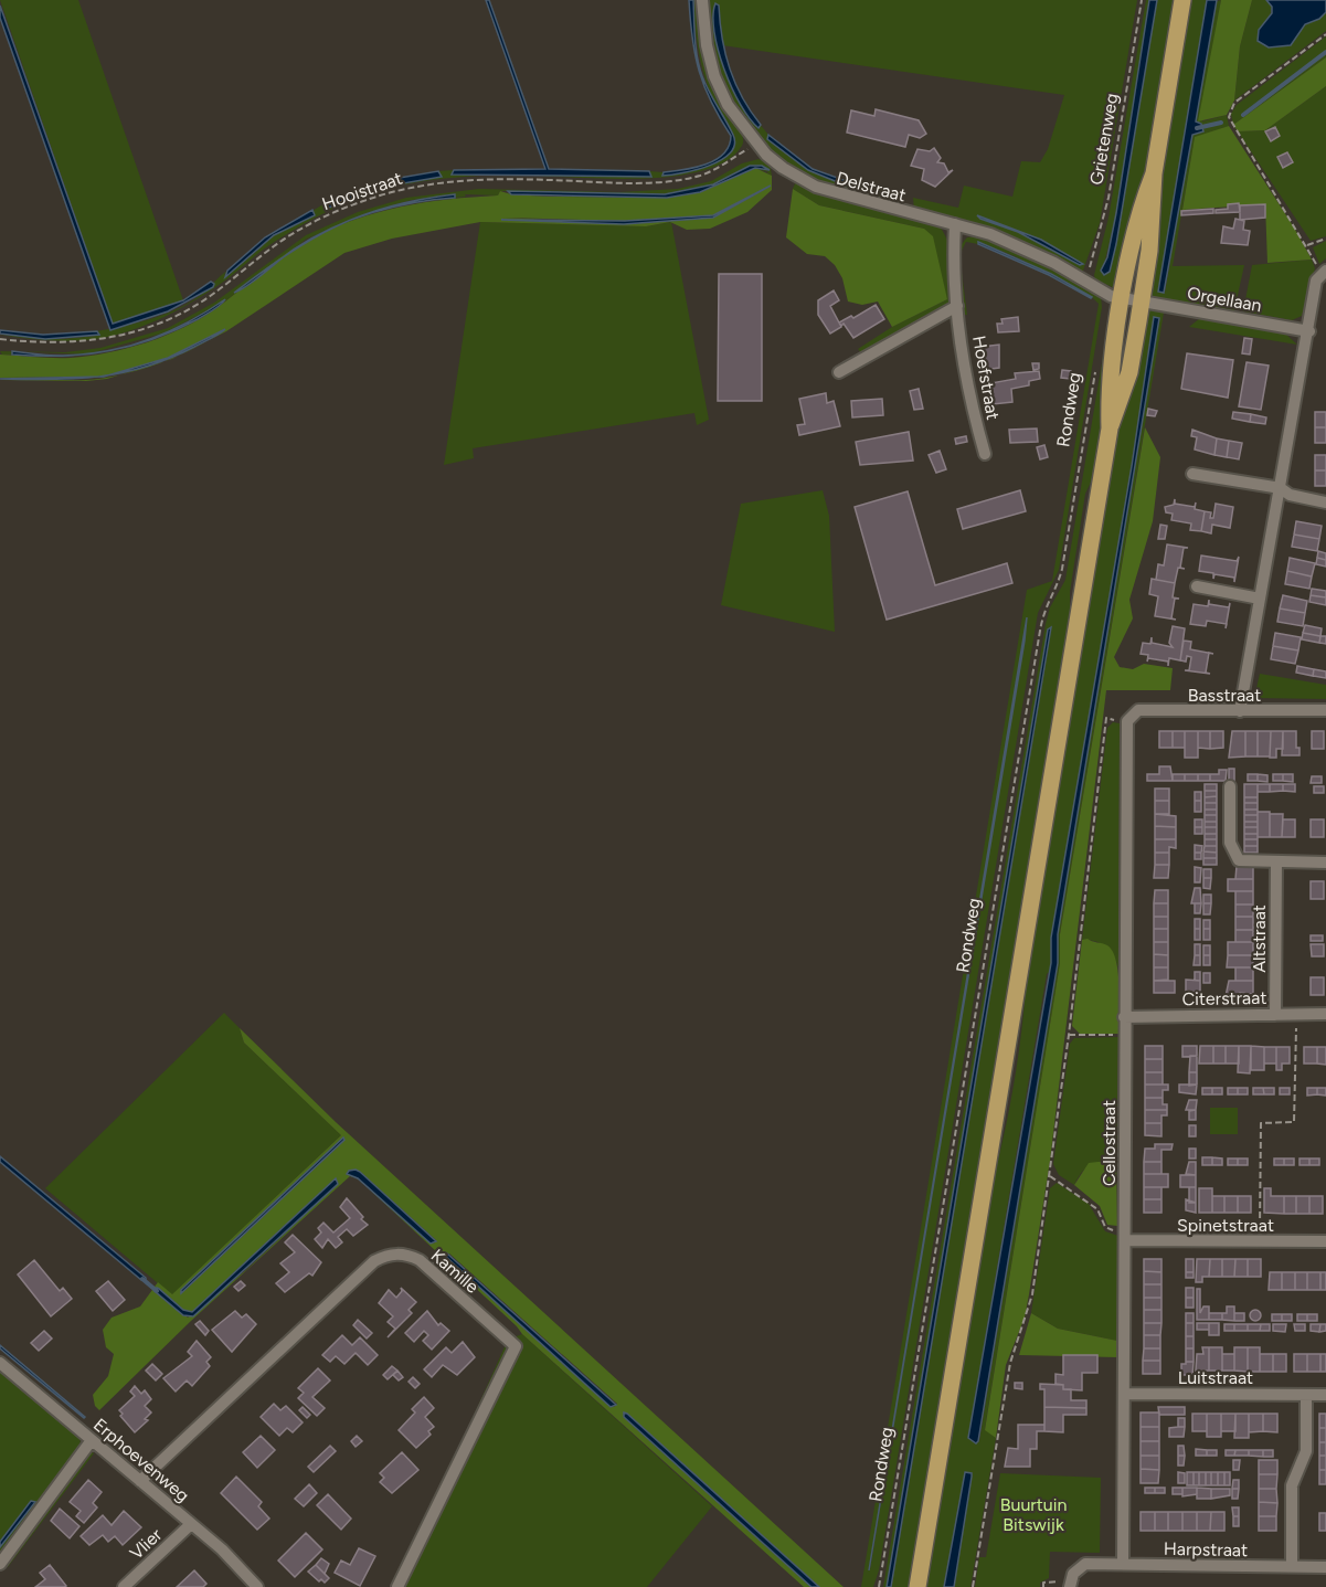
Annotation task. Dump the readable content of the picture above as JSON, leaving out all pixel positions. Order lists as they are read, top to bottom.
{
  "streets": {
    "street": [
      "Delstraat",
      "Orgellaan",
      "Hoefstraat",
      "Basstraat",
      "Altstraat",
      "Citerstraat",
      "Cellostraat",
      "Spinetstraat",
      "Kamille",
      "Luitstraat",
      "Erphoevenweg",
      "Vlier",
      "Harpstraat"
    ],
    "path": ["Grietenweg", "Hooistraat", "Rondweg"]
  },
  "crossings": [
    ["Grietenweg", "Delstraat"],
    ["Delstraat", "Hooistraat"],
    ["Delstraat", "Orgellaan"],
    ["Delstraat", "Hoefstraat"],
    ["Basstraat", "Cellostraat"],
    ["Altstraat", "Citerstraat"],
    ["Citerstraat", "Cellostraat"],
    ["Cellostraat", "Spinetstraat"],
    ["Cellostraat", "Luitstraat"],
    ["Cellostraat", "Harpstraat"],
    ["Kamille", "Erphoevenweg"],
    ["Erphoevenweg", "Vlier"]
  ],
  "parks": ["Buurtuin Bitswijk"]
}
